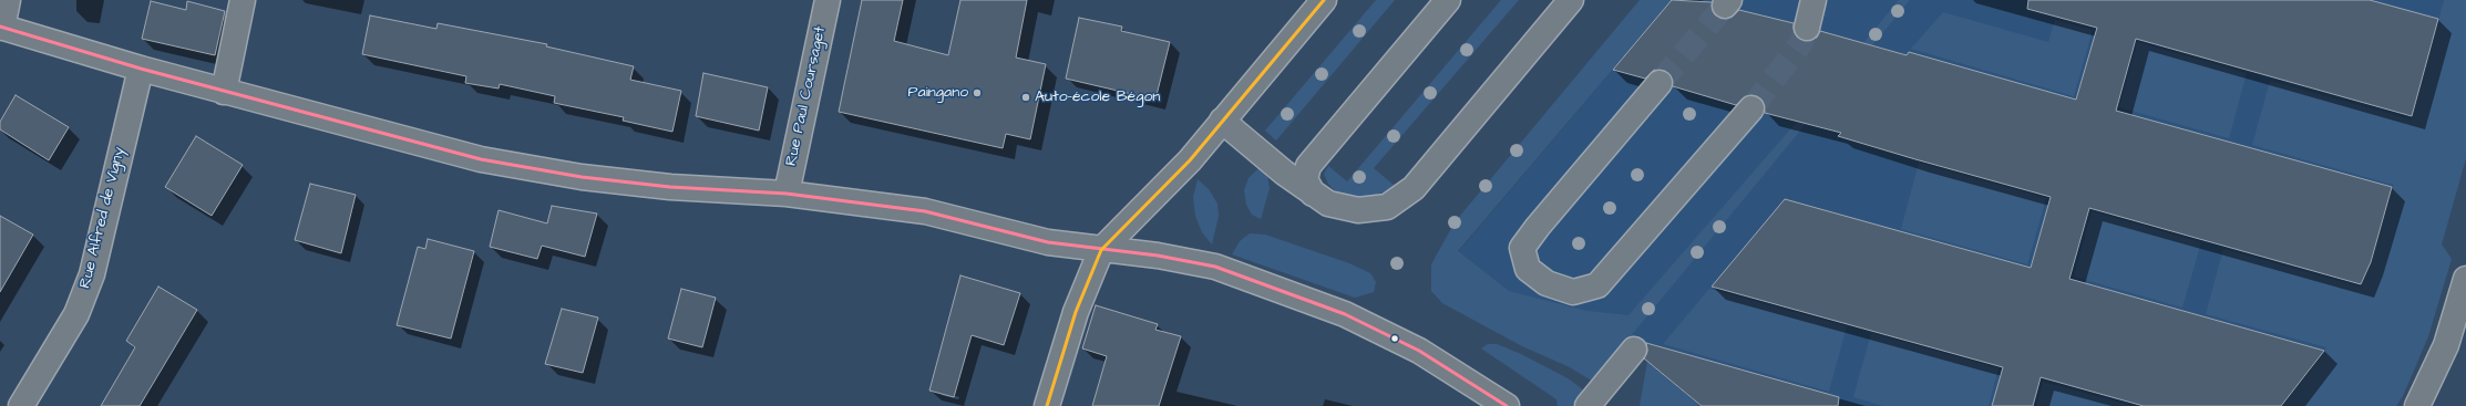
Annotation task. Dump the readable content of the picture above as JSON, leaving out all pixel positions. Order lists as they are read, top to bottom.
{
  "streets": {
    "street": ["Rue Paul Coursaget", "Rue Alfred de Vigny"]
  },
  "places": ["Paingano", "Auto-école Bégon"]
}
